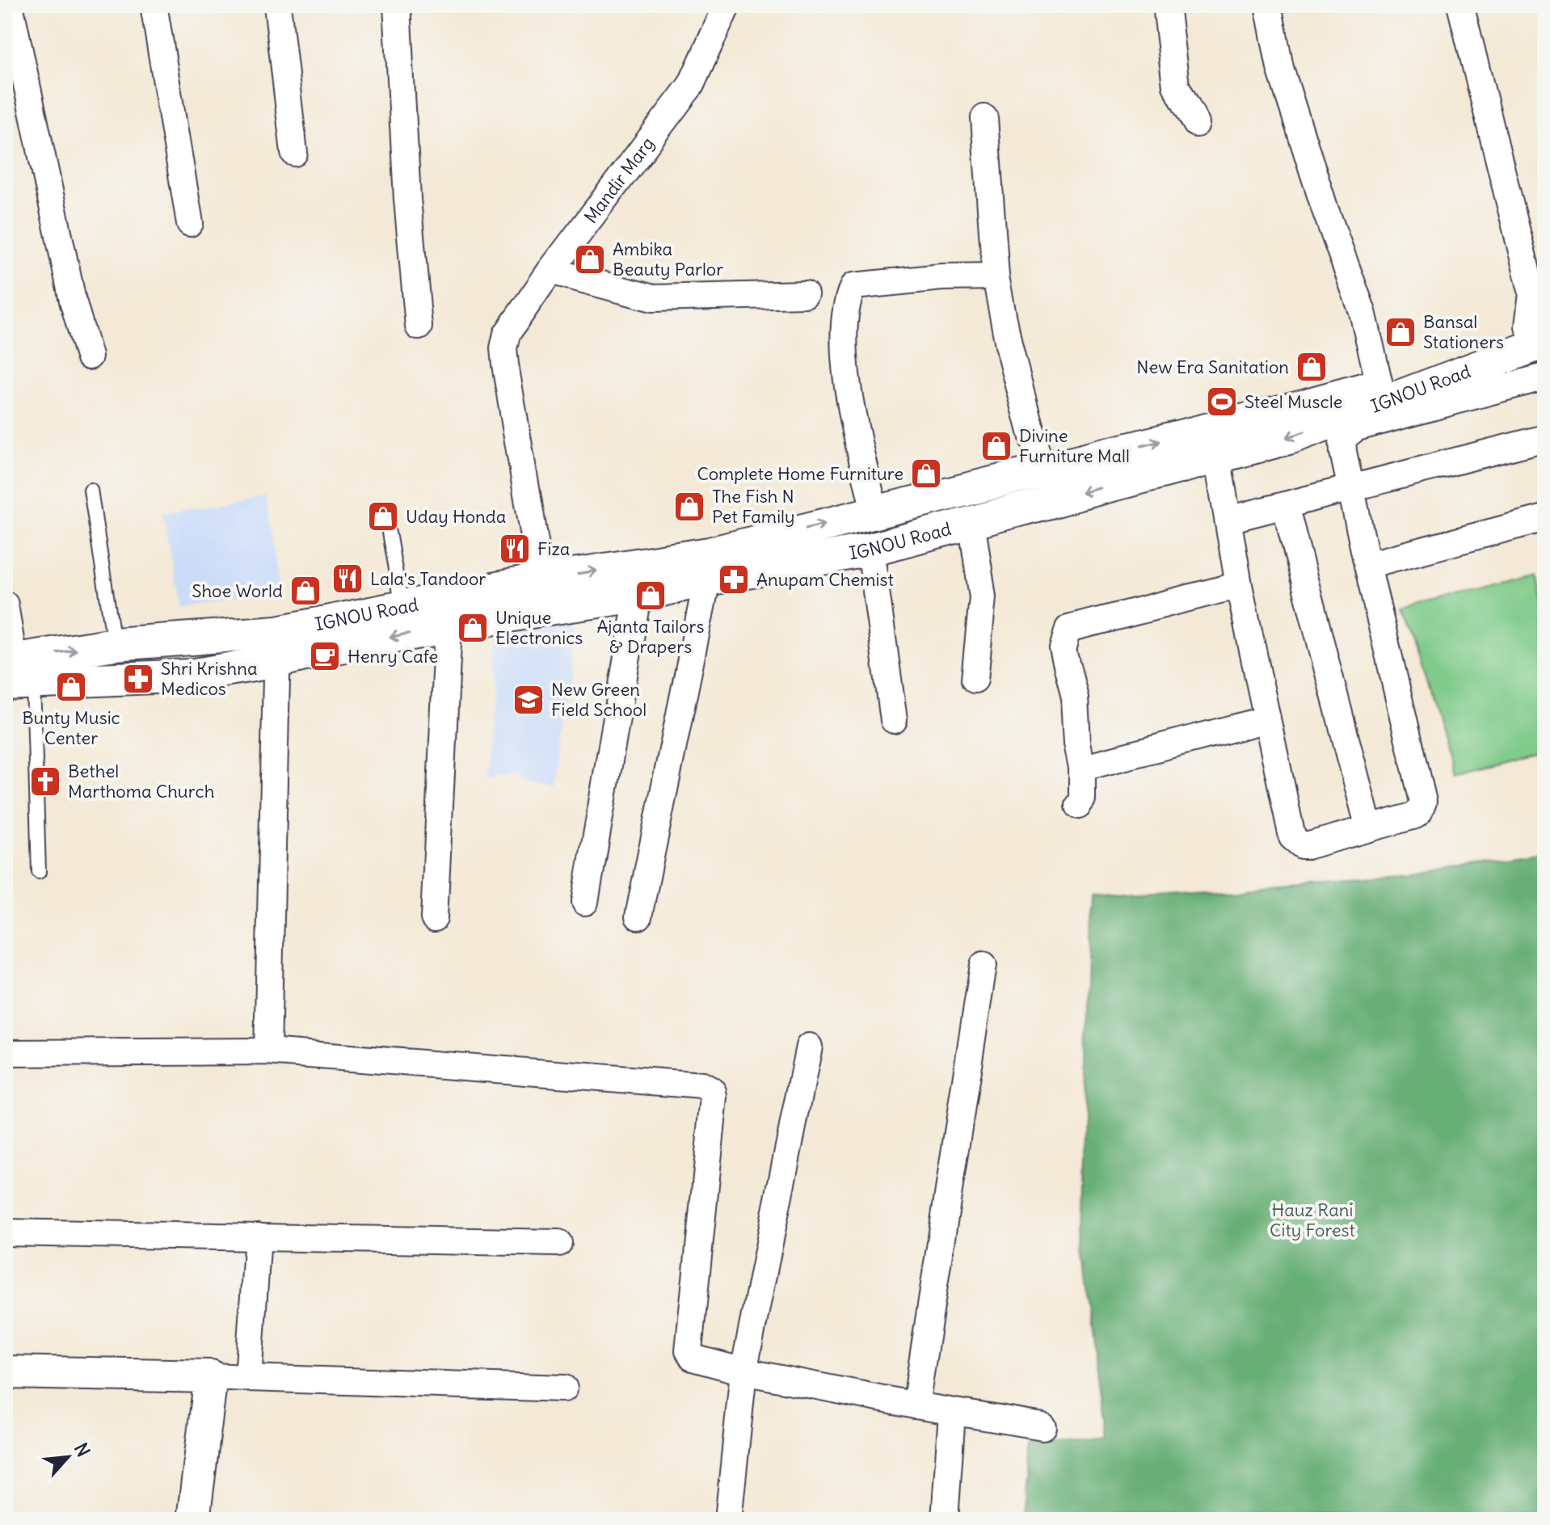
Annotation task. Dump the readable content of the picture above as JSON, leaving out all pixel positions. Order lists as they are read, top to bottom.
{
  "streets": {
    "street": ["Mandir Marg", "IGNOU Road"]
  },
  "crossings": [
    ["Mandir Marg", "IGNOU Road"]
  ],
  "parks": ["Hauz Rani City Forest"],
  "places": {
    "shop": [
      "Ambika Beauty Parlor",
      "Bansal Stationers",
      "New Era Sanitation",
      "Divine Furniture Mall",
      "Complete Home Furniture",
      "The Fish N Pet Family",
      "Uday Honda",
      "Shoe World",
      "Ajanta Tailors & Drapers",
      "Unique Electronics",
      "Bunty Music Center"
    ],
    "sports": ["Steel Muscle"],
    "restaurant": ["Fiza", "Lala's Tandoor"],
    "pharmacy": ["Anupam Chemist", "Shri Krishna Medicos"],
    "cafe": ["Henry Cafe"],
    "school or university": ["New Green Field School"],
    "church": ["Bethel Marthoma Church"]
  },
  "north": "top right"
}
